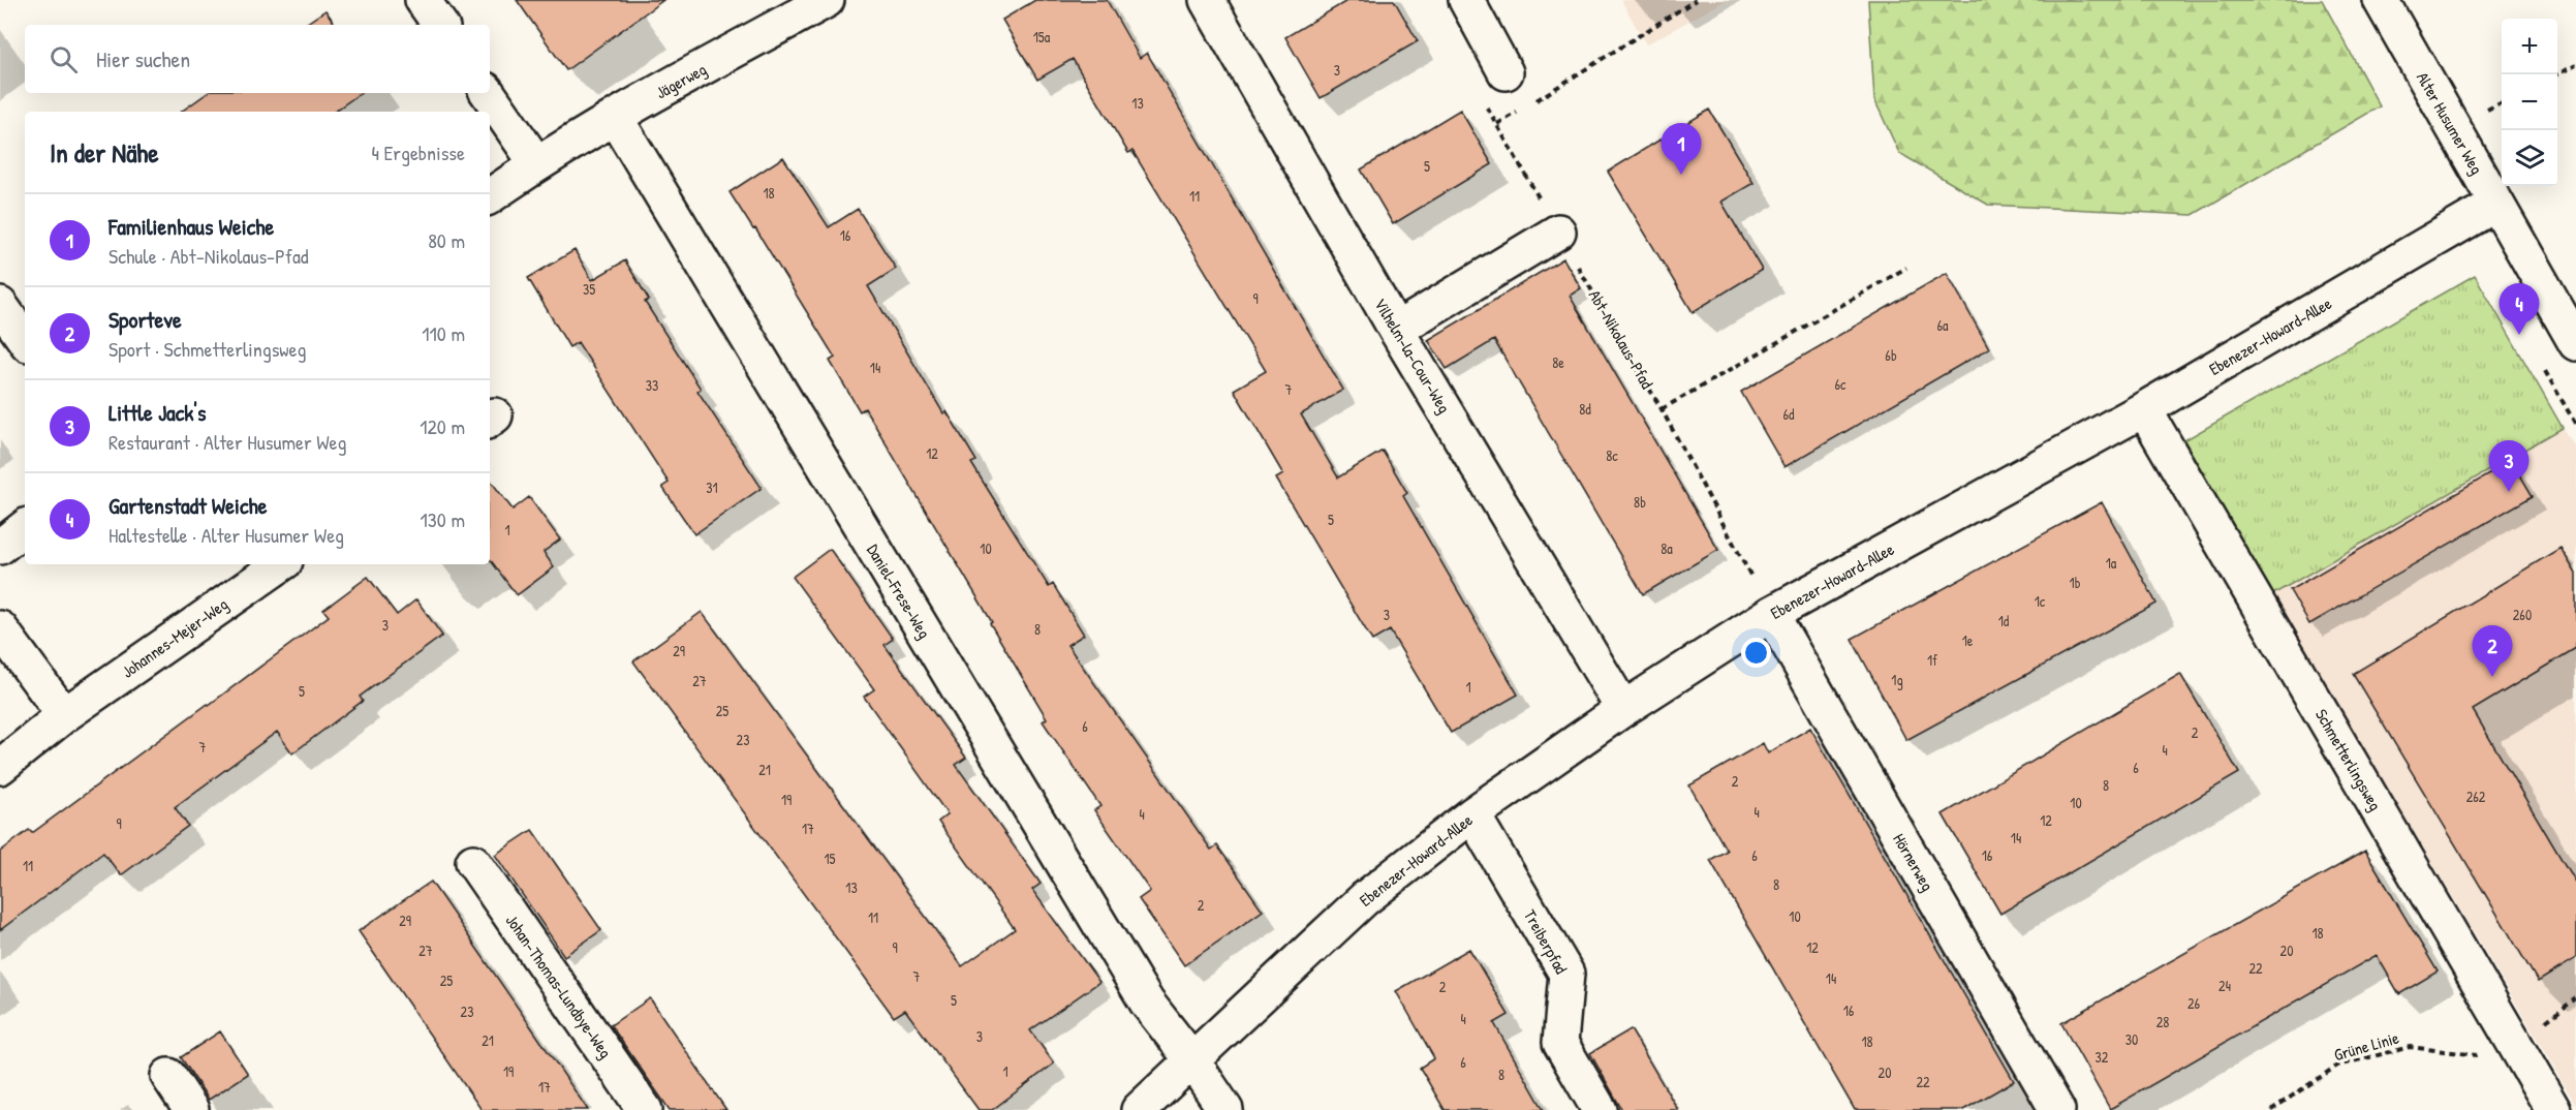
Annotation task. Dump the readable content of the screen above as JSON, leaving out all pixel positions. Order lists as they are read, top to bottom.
{
  "streets": {
    "street": [
      "Jägerweg",
      "Alter Husumer Weg",
      "Ebenezer-Howard-Allee",
      "Vilhelm-la-Cour-Weg",
      "Daniel-Frese-Weg",
      "Johannes-Mejer-Weg",
      "Schmetterlingsweg",
      "Hörnerweg",
      "Treiberpfad",
      "Johan-Thomas-Lundbye-Weg"
    ],
    "path": ["Abt-Nikolaus-Pfad", "Grüne Linie"]
  },
  "crossings": [
    ["Jägerweg", "Daniel-Frese-Weg"],
    ["Alter Husumer Weg", "Ebenezer-Howard-Allee"],
    ["Ebenezer-Howard-Allee", "Abt-Nikolaus-Pfad"],
    ["Ebenezer-Howard-Allee", "Vilhelm-la-Cour-Weg"],
    ["Ebenezer-Howard-Allee", "Daniel-Frese-Weg"],
    ["Ebenezer-Howard-Allee", "Schmetterlingsweg"],
    ["Ebenezer-Howard-Allee", "Hörnerweg"],
    ["Ebenezer-Howard-Allee", "Treiberpfad"],
    ["Abt-Nikolaus-Pfad", "Hörnerweg"],
    ["Schmetterlingsweg", "Grüne Linie"]
  ],
  "house_numbers": [
    "15a",
    "3",
    "13",
    "5",
    "18",
    "11",
    "16",
    "35",
    "9",
    "6a",
    "6b",
    "8e",
    "14",
    "6c",
    "33",
    "7",
    "8d",
    "6d",
    "12",
    "8c",
    "31",
    "8b",
    "5",
    "1",
    "10",
    "8a",
    "1a",
    "1b",
    "1c",
    "3",
    "260",
    "1d",
    "3",
    "8",
    "1e",
    "29",
    "1f",
    "1g",
    "27",
    "1",
    "5",
    "25",
    "6",
    "2",
    "23",
    "7",
    "4",
    "6",
    "21",
    "2",
    "8",
    "262",
    "19",
    "10",
    "4",
    "4",
    "12",
    "9",
    "17",
    "14",
    "6",
    "16",
    "15",
    "11",
    "8",
    "13",
    "2",
    "10",
    "11",
    "29",
    "18",
    "9",
    "12",
    "27",
    "20",
    "22",
    "7",
    "14",
    "25",
    "24",
    "2",
    "5",
    "26",
    "16",
    "23",
    "4",
    "28",
    "3",
    "30",
    "21",
    "18",
    "32",
    "6",
    "19",
    "1",
    "20",
    "8",
    "22",
    "17"
  ],
  "page": {
    "map_buttons": ["+", "−"],
    "search": "Hier suchen",
    "heading": ["In der Nähe", "4 Ergebnisse"],
    "pins": [
      "1",
      "4",
      "3",
      "2"
    ],
    "list": [
      {
        "mark": "1",
        "name": "Familienhaus Weiche",
        "note": "Schule · Abt-Nikolaus-Pfad",
        "value": "80 m"
      },
      {
        "mark": "2",
        "name": "Sporteve",
        "note": "Sport · Schmetterlingsweg",
        "value": "110 m"
      },
      {
        "mark": "3",
        "name": "Little Jack's",
        "note": "Restaurant · Alter Husumer Weg",
        "value": "120 m"
      },
      {
        "mark": "4",
        "name": "Gartenstadt Weiche",
        "note": "Haltestelle · Alter Husumer Weg",
        "value": "130 m"
      }
    ]
  }
}
